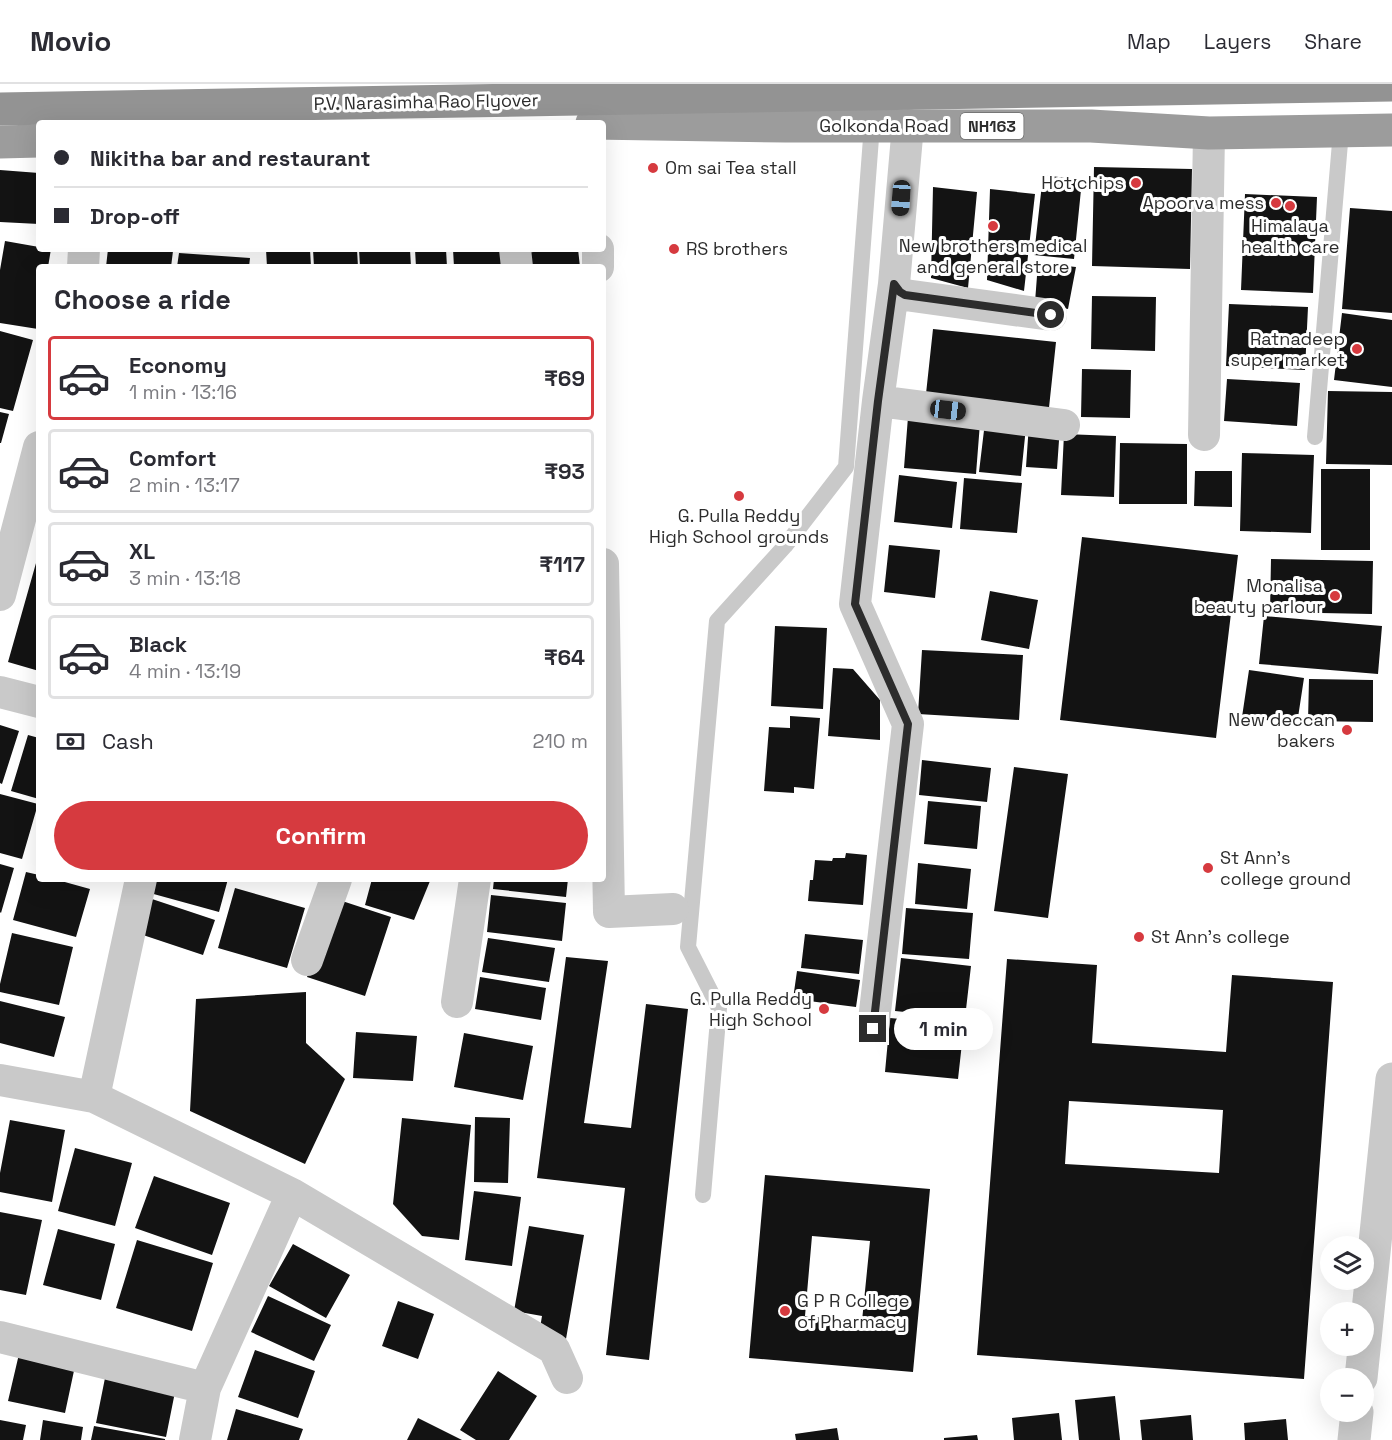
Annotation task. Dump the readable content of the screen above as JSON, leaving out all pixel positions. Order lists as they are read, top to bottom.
{
  "streets": {
    "highway": ["P.V. Narasimha Rao Flyover", "Golkonda Road", "NH163"]
  },
  "places": [
    "Om sai Tea stall",
    "Hot chips",
    "Apoorva mess",
    "Himalaya health care",
    "New brothers medical and general store",
    "RS brothers",
    "Ratnadeep super market",
    "G. Pulla Reddy High School grounds",
    "Monalisa beauty parlour",
    "New deccan bakers",
    "St Ann's college ground",
    "St Ann's college",
    "G. Pulla Reddy High School",
    "G P R College of Pharmacy"
  ],
  "page": {
    "header": "Movio",
    "nav": ["Map", "Layers", "Share"],
    "banner": ["Nikitha bar and restaurant", "Drop-off"],
    "heading": "Choose a ride",
    "list": [
      {
        "name": "Economy",
        "note": "1 min · 13:16",
        "value": "₹69"
      },
      {
        "name": "Comfort",
        "note": "2 min · 13:17",
        "value": "₹93"
      },
      {
        "name": "XL",
        "note": "3 min · 13:18",
        "value": "₹117"
      },
      {
        "name": "Black",
        "note": "4 min · 13:19",
        "value": "₹64"
      }
    ],
    "pay": ["Cash", "210 m"],
    "buttons": "Confirm",
    "bubble": "1 min",
    "map_buttons": ["+", "−"]
  }
}
